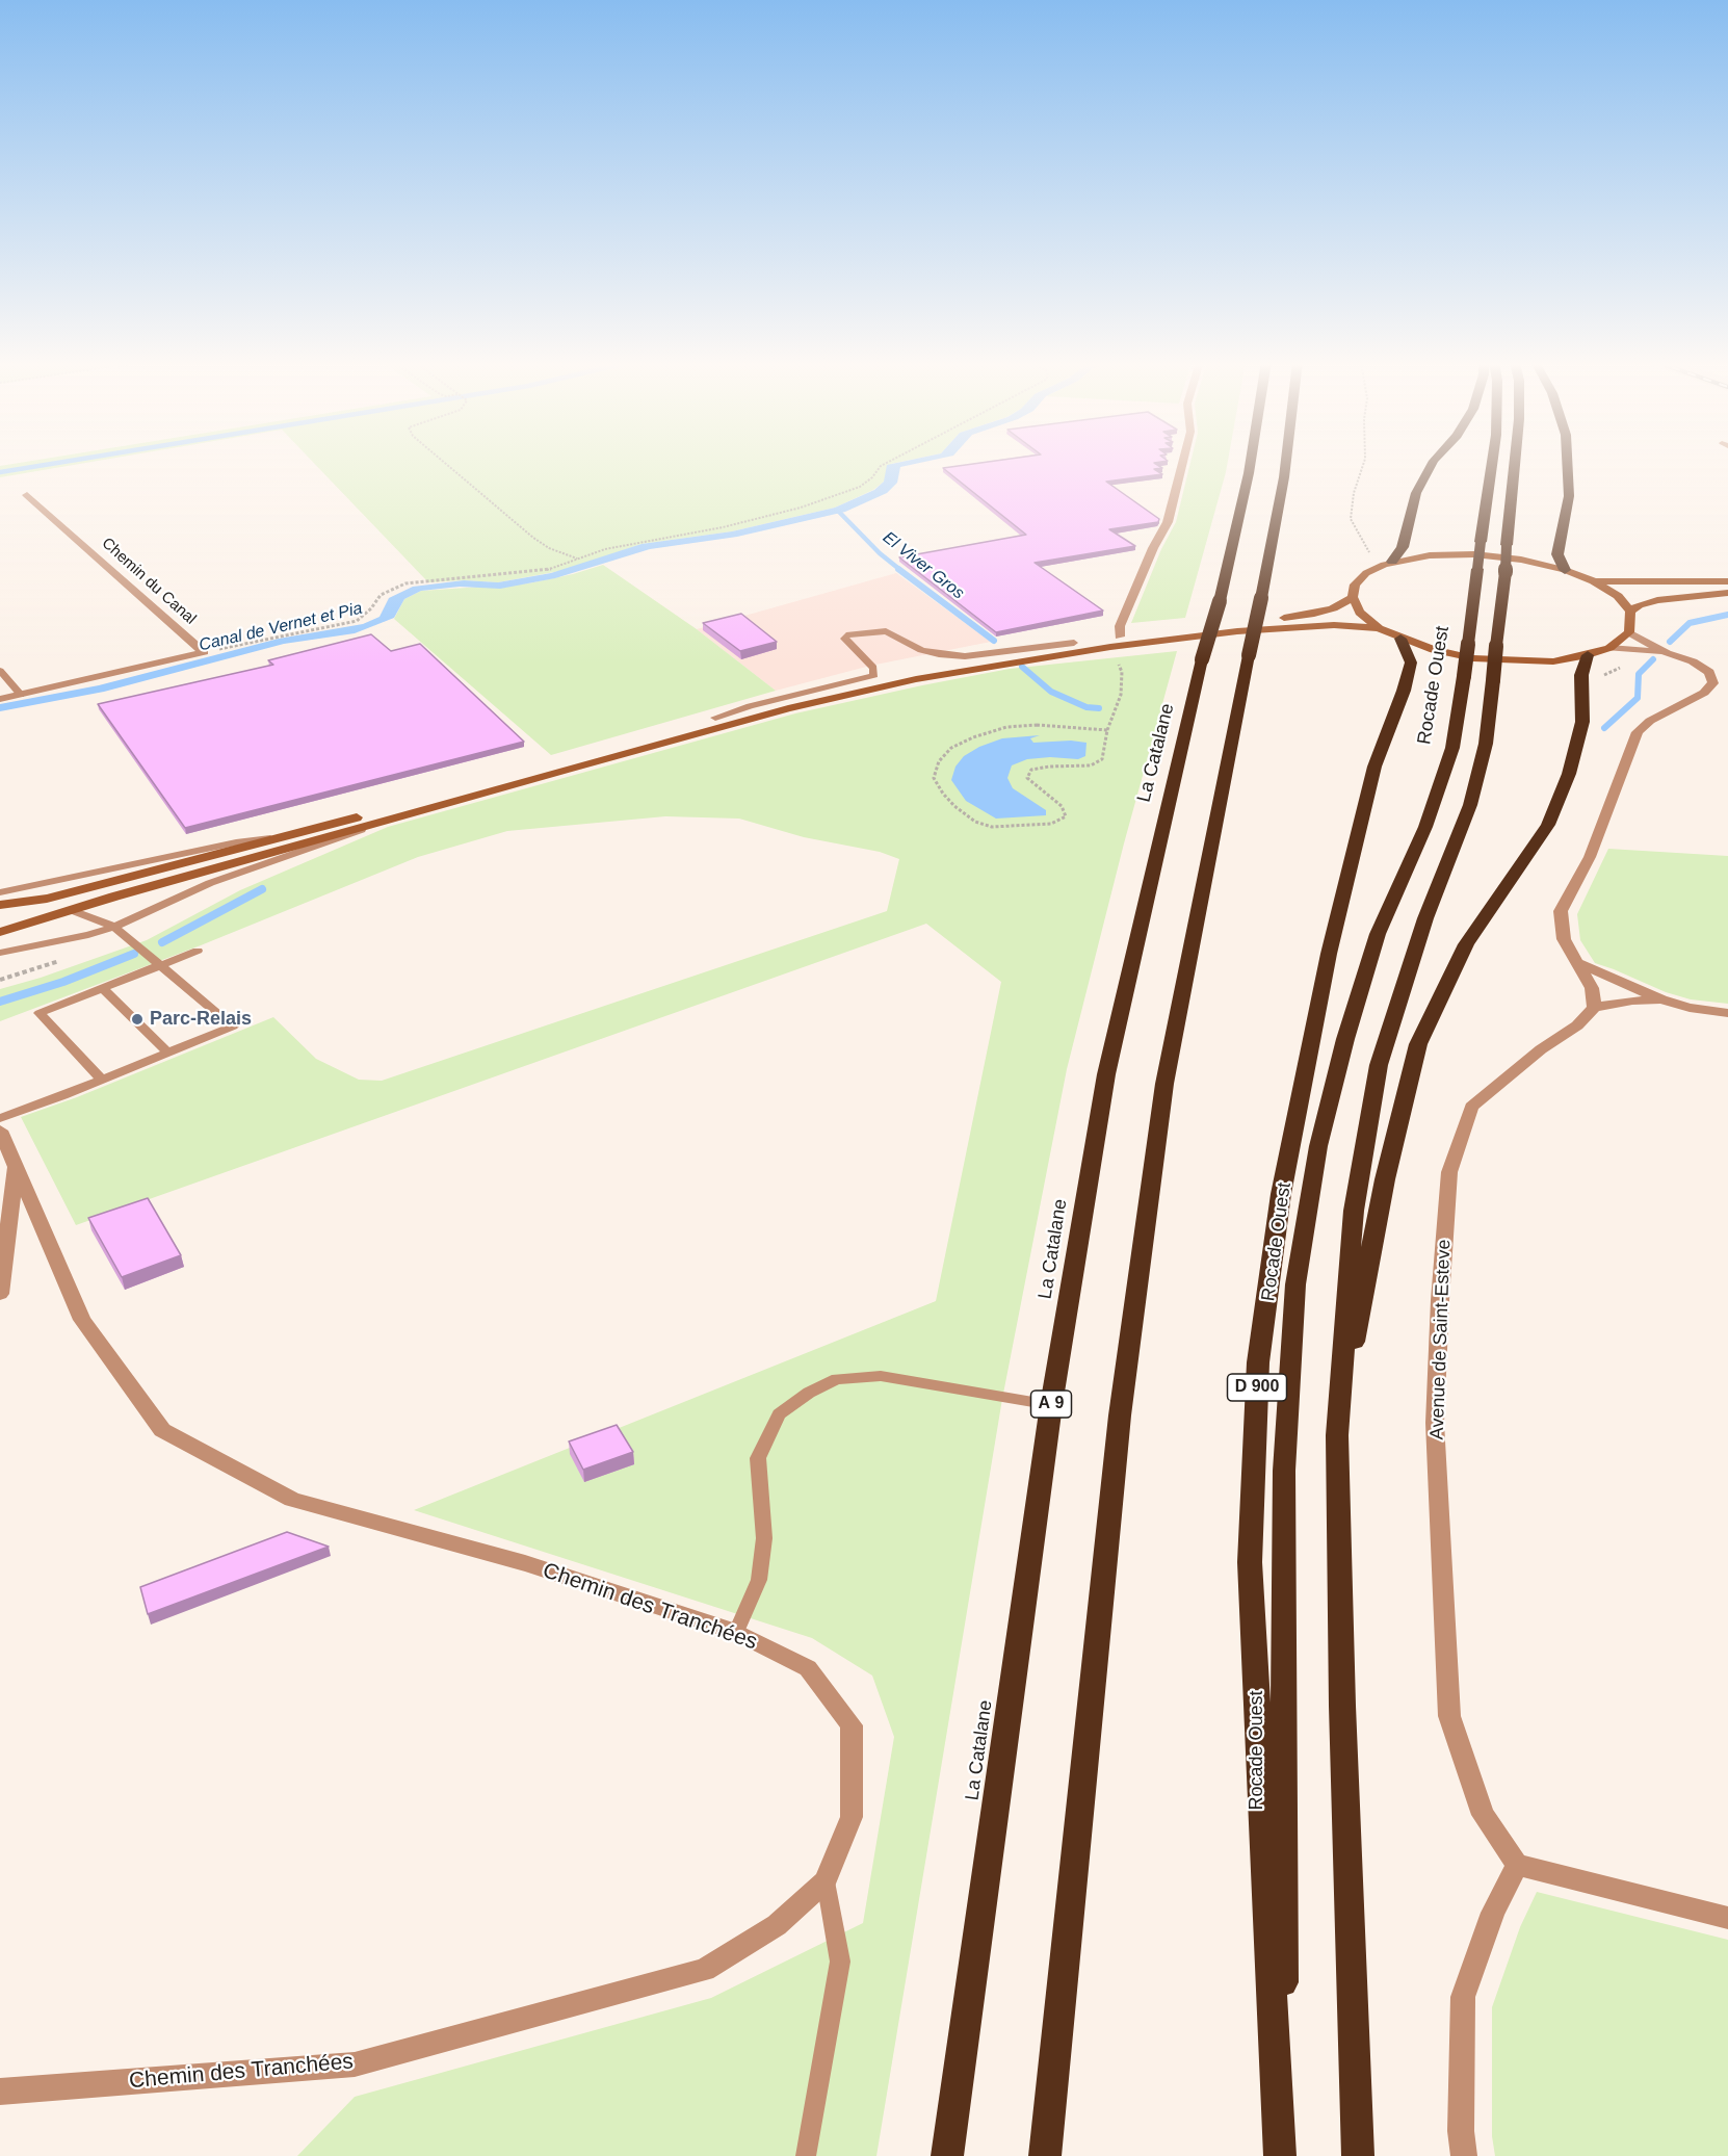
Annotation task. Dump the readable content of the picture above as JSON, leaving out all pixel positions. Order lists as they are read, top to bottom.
{
  "streets": {
    "highway": [
      "Rocade Ouest",
      "La Catalane",
      "D 900",
      "A 9"
    ],
    "street": ["Chemin du Canal", "Avenue de Saint-Esteve", "Chemin des Tranchées"]
  },
  "crossings": [
    ["Rocade Ouest", "D 900"]
  ],
  "water": ["El Viver Gros", "Canal de Vernet et Pia"],
  "places": ["Parc-Relais"]
}
